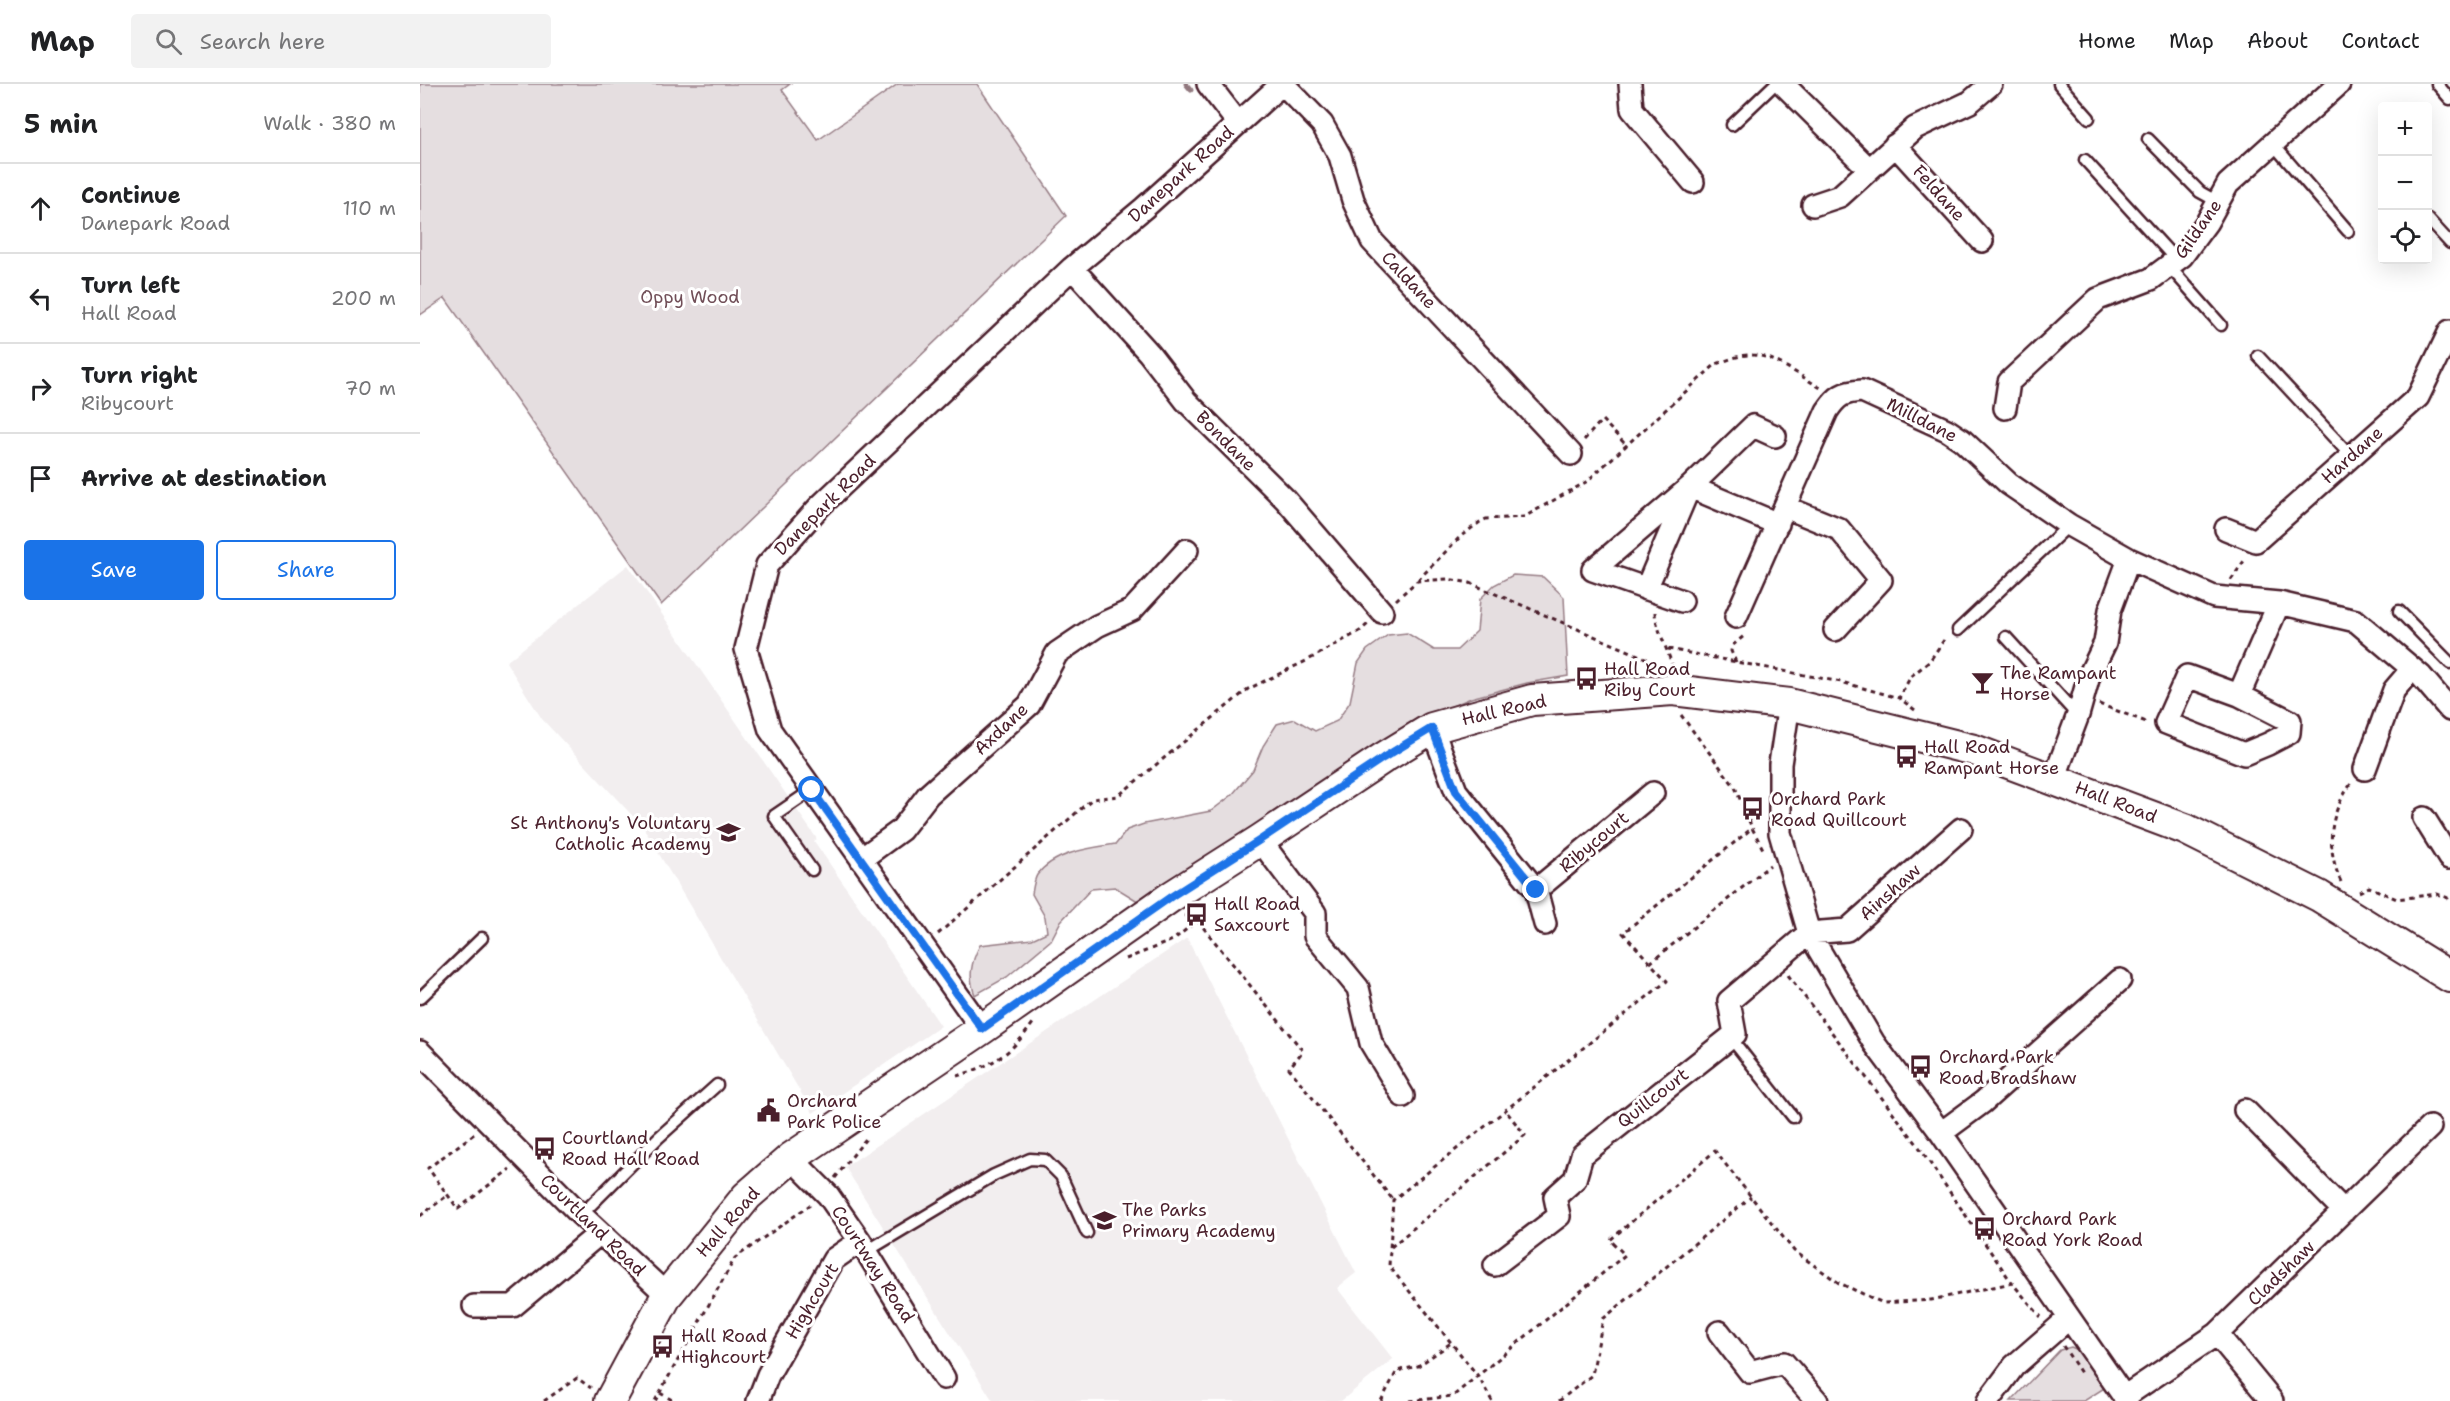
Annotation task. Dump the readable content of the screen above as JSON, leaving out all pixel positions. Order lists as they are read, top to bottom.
{
  "streets": {
    "street": [
      "Danepark Road",
      "Feldane",
      "Gildane",
      "Caldane",
      "Milldane",
      "Bondane",
      "Hardane",
      "Hall Road",
      "Axdane",
      "Ribycourt",
      "Ainshaw",
      "Quillcourt",
      "Courtland Road",
      "Courtway Road",
      "Cladshaw",
      "Highcourt"
    ]
  },
  "crossings": [
    ["Danepark Road", "Caldane"],
    ["Danepark Road", "Bondane"],
    ["Danepark Road", "Hall Road"],
    ["Danepark Road", "Axdane"],
    ["Hall Road", "Courtland Road"],
    ["Hall Road", "Courtway Road"],
    ["Courtway Road", "Highcourt"]
  ],
  "parks": ["Oppy Wood"],
  "places": {
    "bus stop": [
      "Hall Road Riby Court",
      "Hall Road Rampant Horse",
      "Orchard Park Road Quillcourt",
      "Hall Road Saxcourt",
      "Orchard Park Road Bradshaw",
      "Courtland Road Hall Road",
      "Orchard Park Road York Road",
      "Hall Road Highcourt"
    ],
    "bar": ["The Rampant Horse"],
    "school or university": ["St Anthony's Voluntary Catholic Academy", "The Parks Primary Academy"],
    "public building": ["Orchard Park Police"]
  },
  "page": {
    "header": "Map",
    "search": "Search here",
    "nav": [
      "Home",
      "Map",
      "About",
      "Contact"
    ],
    "heading": ["5 min", "Walk · 380 m"],
    "map_buttons": ["+", "−"],
    "list": [
      ["Continue", "Danepark Road", "110 m"],
      ["Turn left", "Hall Road", "200 m"],
      ["Turn right", "Ribycourt", "70 m"],
      "Arrive at destination"
    ],
    "buttons": ["Save", "Share"]
  }
}
